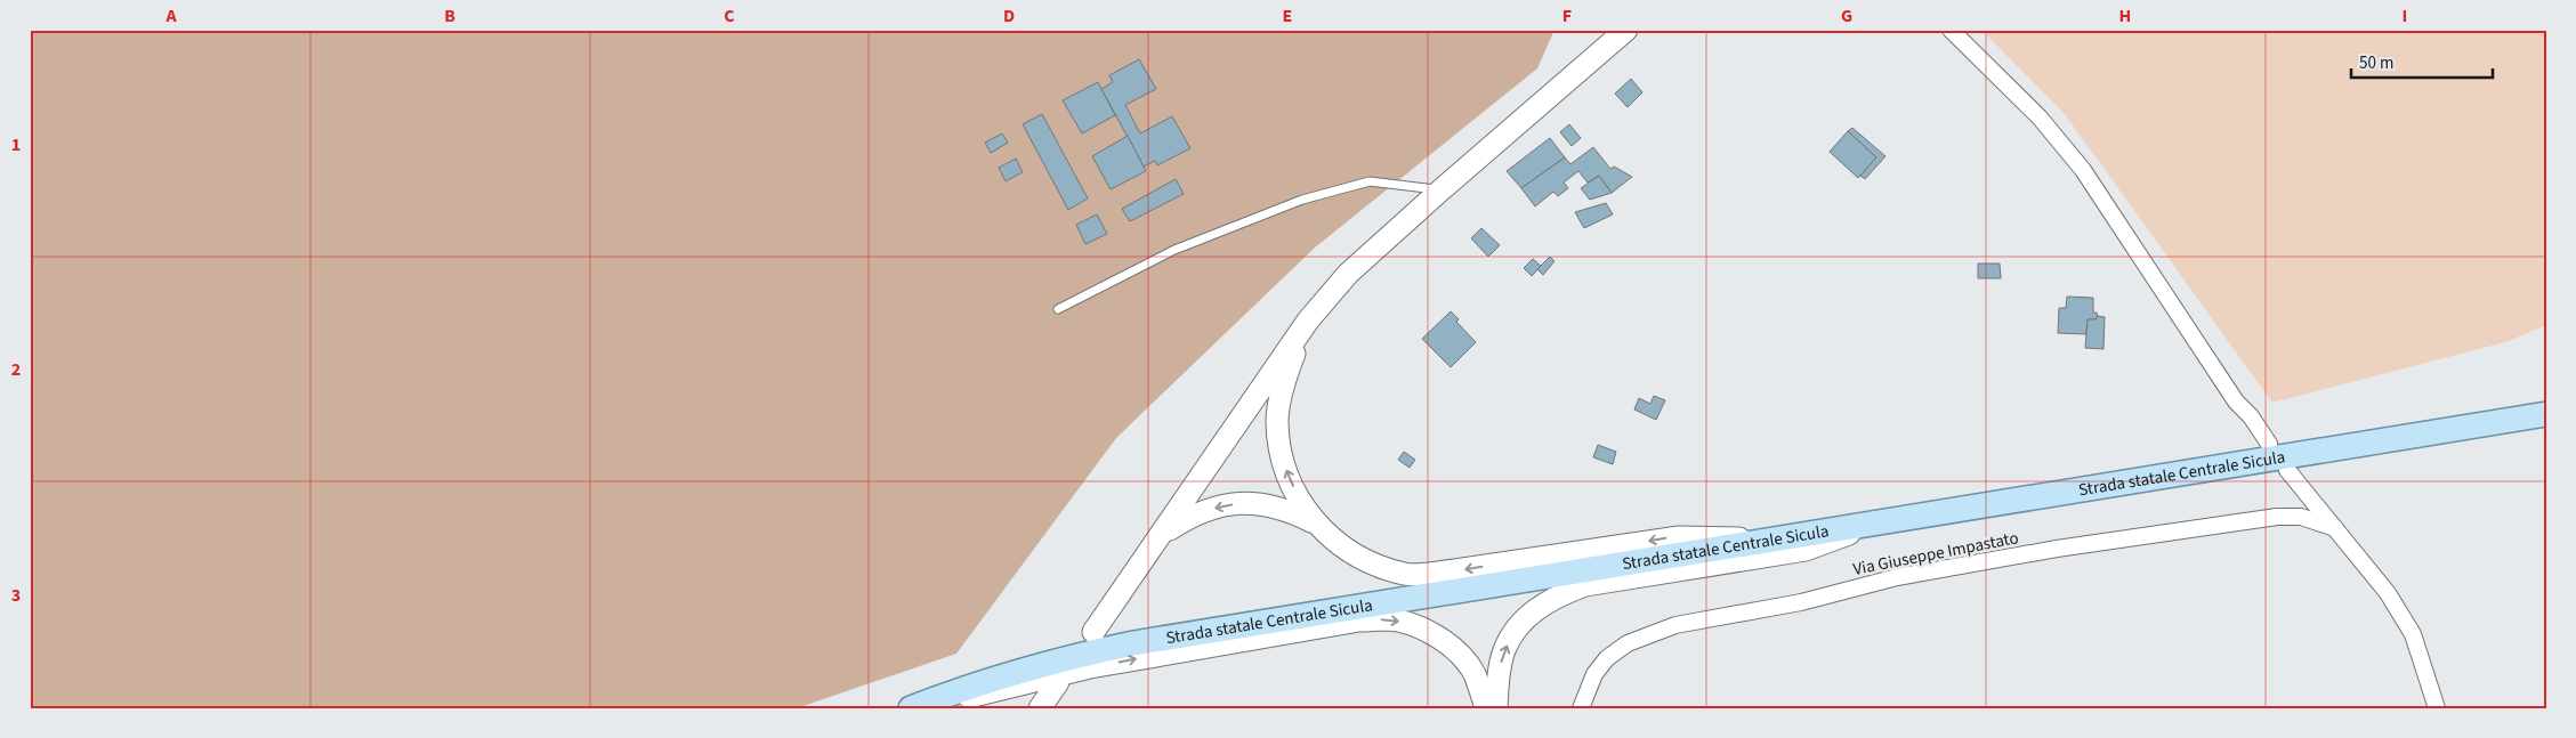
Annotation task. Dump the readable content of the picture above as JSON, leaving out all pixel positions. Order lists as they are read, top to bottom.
{
  "streets": {
    "main road": ["Strada statale Centrale Sicula"],
    "street": ["Via Giuseppe Impastato"]
  },
  "scale_bar": "50 m",
  "grid": {
    "columns": [
      "A",
      "B",
      "C",
      "D",
      "E",
      "F",
      "G",
      "H",
      "I"
    ],
    "rows": ["1", "2", "3"]
  }
}
